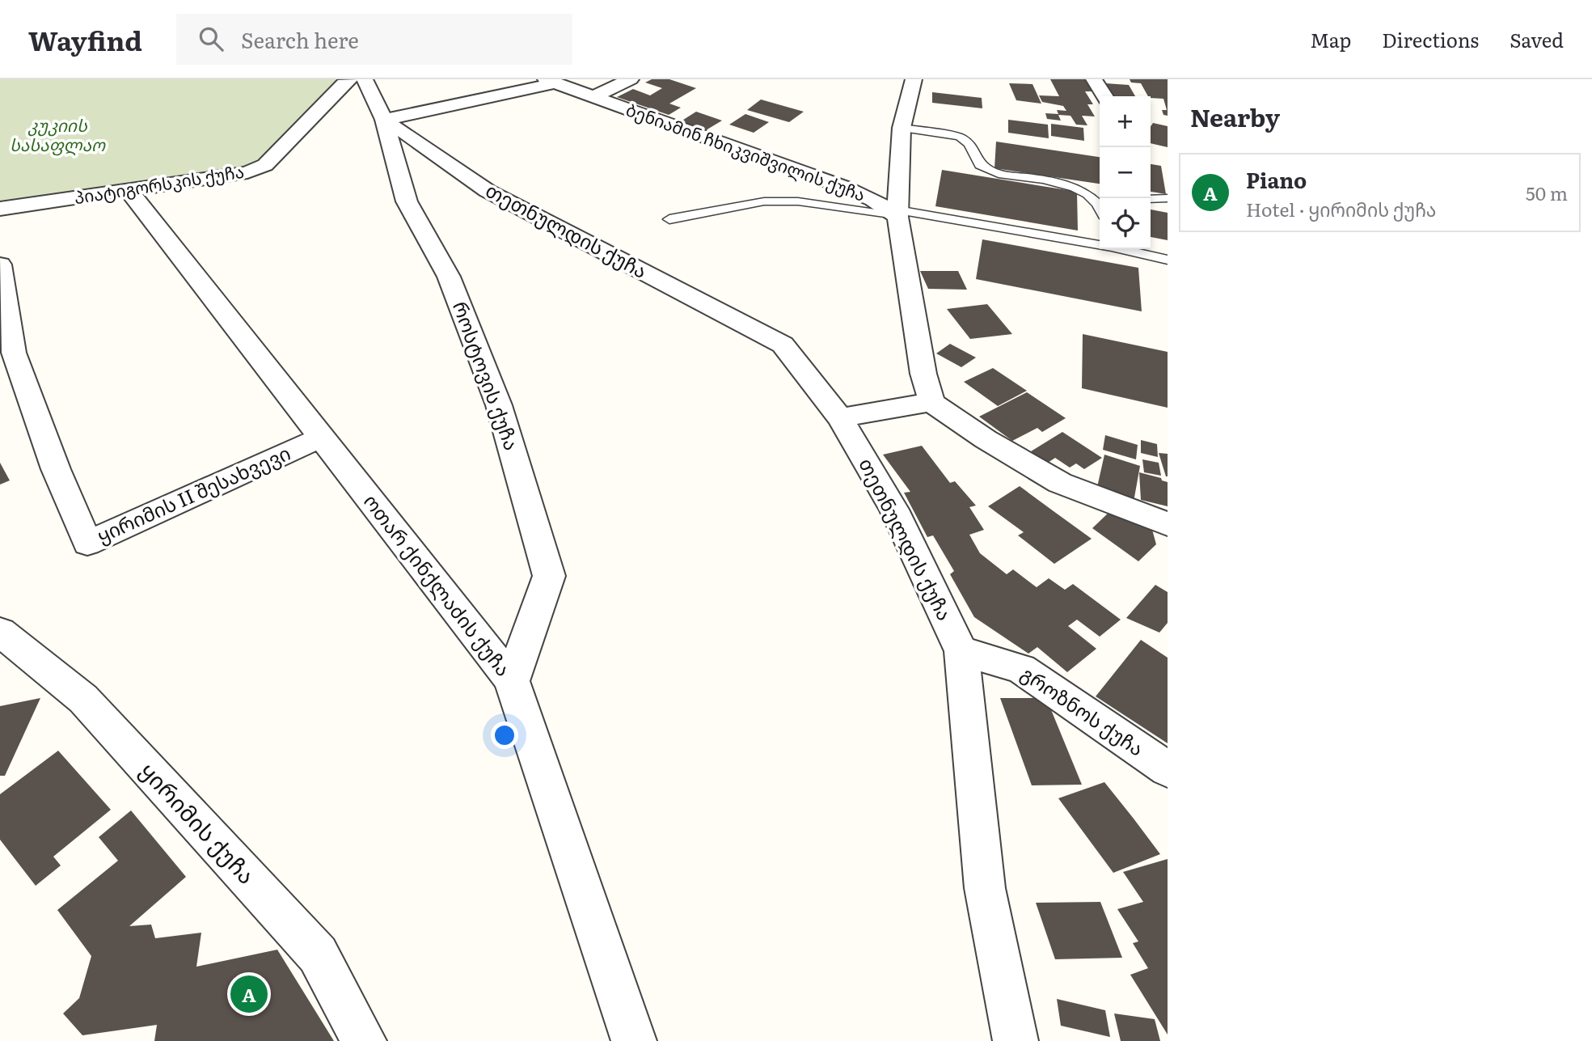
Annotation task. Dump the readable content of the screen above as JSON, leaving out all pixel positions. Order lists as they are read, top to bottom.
{
  "streets": {
    "street": [
      "ბენიამინ ჩხიკვიშვილის ქუჩა",
      "პიატიგორსკის ქუჩა",
      "თეთნულდის ქუჩა",
      "როსტოვის ქუჩა",
      "ყირიმის II შესახვევი",
      "ოთარ ქინქლაძის ქუჩა",
      "გროზნოს ქუჩა",
      "ყირიმის ქუჩა"
    ]
  },
  "crossings": [
    ["პიატიგორსკის ქუჩა", "ოთარ ქინქლაძის ქუჩა"],
    ["თეთნულდის ქუჩა", "როსტოვის ქუჩა"],
    ["თეთნულდის ქუჩა", "გროზნოს ქუჩა"],
    ["როსტოვის ქუჩა", "ოთარ ქინქლაძის ქუჩა"],
    ["ყირიმის II შესახვევი", "ოთარ ქინქლაძის ქუჩა"]
  ],
  "parks": ["კუკიის სასაფლაო"],
  "page": {
    "header": "Wayfind",
    "search": "Search here",
    "nav": ["Map", "Directions", "Saved"],
    "heading": "Nearby",
    "map_buttons": ["+", "−"],
    "list": [
      {
        "mark": "A",
        "name": "Piano",
        "note": "Hotel · ყირიმის ქუჩა",
        "value": "50 m"
      }
    ],
    "pins": "A"
  }
}
